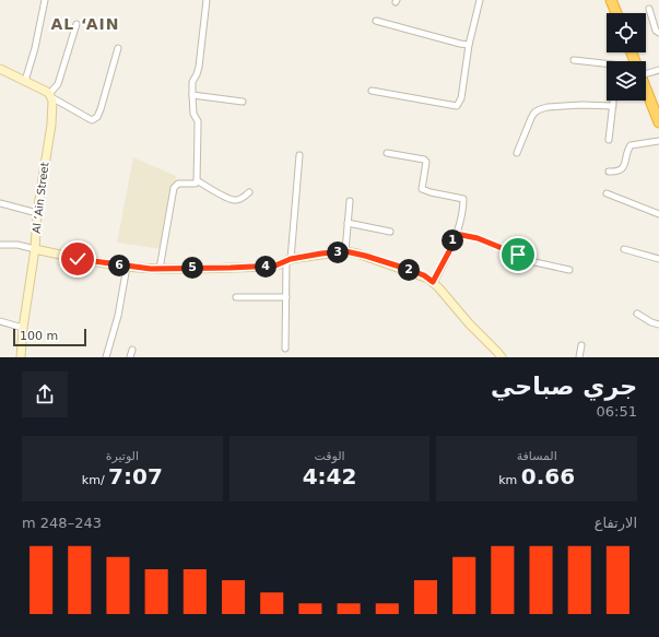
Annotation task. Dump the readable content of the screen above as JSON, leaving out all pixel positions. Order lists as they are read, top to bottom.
{
  "streets": {
    "street": ["Al ‘Ain Street"]
  },
  "districts": ["AL ‘AIN"],
  "scale_bar": "100 m",
  "page": {
    "pins": [
      "1",
      "3",
      "6",
      "4",
      "5",
      "2"
    ],
    "scale": "100 m",
    "heading": ["جري صباحي", "06:51"],
    "stats": [
      ["المسافة", "0.66 km"],
      ["الوقت", "4:42"],
      ["الوتيرة", "7:07 /km"]
    ],
    "chart": ["الارتفاع", "243–248 m"]
  }
}
